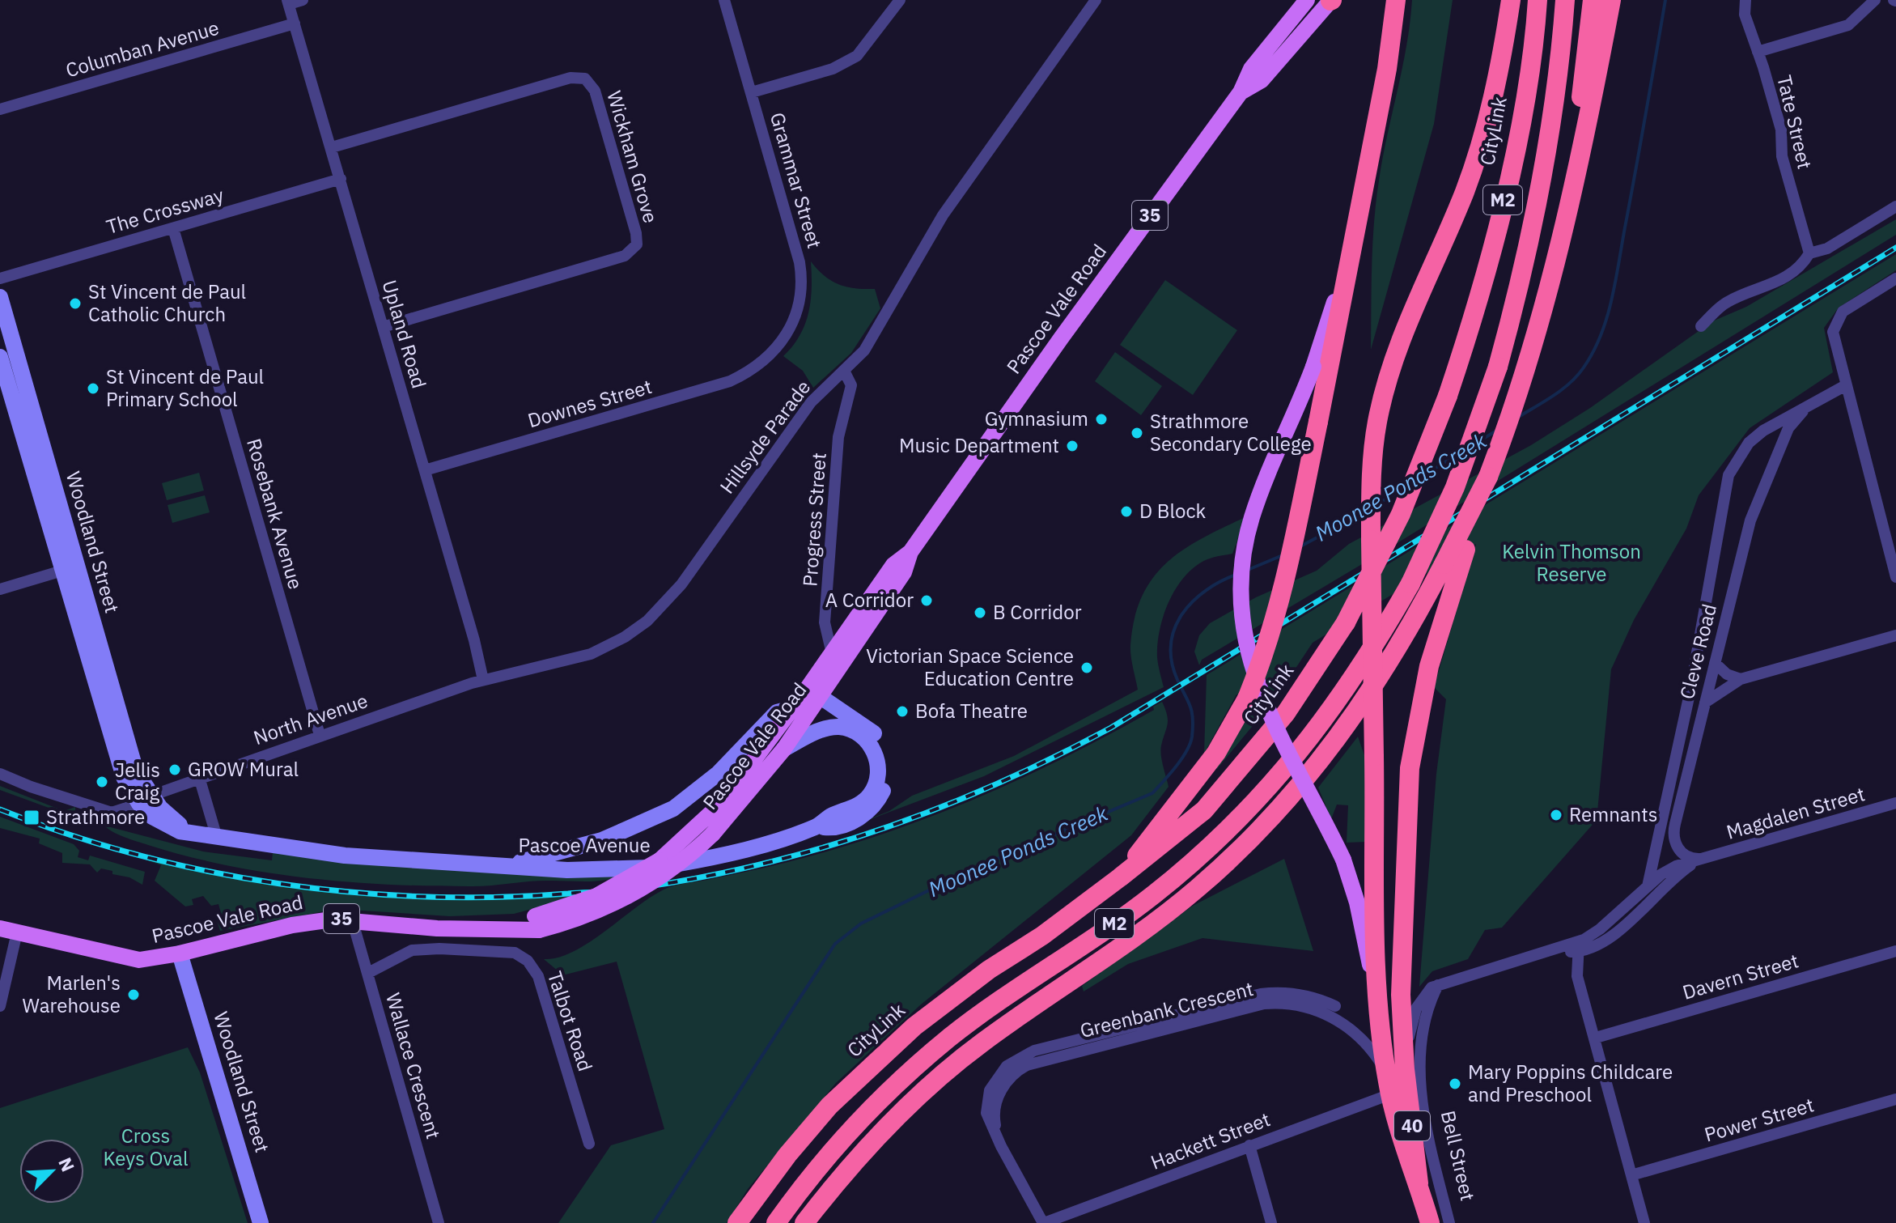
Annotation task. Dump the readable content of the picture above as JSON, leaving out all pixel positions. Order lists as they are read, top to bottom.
{
  "streets": {
    "highway": [
      "CityLink",
      "M2",
      "40",
      "Bell Street"
    ],
    "main road": [
      "35",
      "Pascoe Vale Road",
      "Woodland Street",
      "Pascoe Avenue"
    ],
    "street": [
      "Columban Avenue",
      "Tate Street",
      "Wickham Grove",
      "Grammar Street",
      "The Crossway",
      "Upland Road",
      "Downes Street",
      "Hillsyde Parade",
      "Rosebank Avenue",
      "Progress Street",
      "Cleve Road",
      "North Avenue",
      "Magdalen Street",
      "Davern Street",
      "Greenbank Crescent",
      "Talbot Road",
      "Wallace Crescent",
      "Power Street",
      "Hackett Street"
    ]
  },
  "crossings": [
    ["Columban Avenue", "Upland Road"],
    ["Wickham Grove", "Upland Road"],
    ["Grammar Street", "Downes Street"],
    ["The Crossway", "Upland Road"],
    ["The Crossway", "Rosebank Avenue"],
    ["Pascoe Vale Road", "Progress Street"],
    ["Pascoe Vale Road", "Woodland Street"],
    ["Pascoe Vale Road", "Pascoe Avenue"],
    ["Pascoe Vale Road", "Wallace Crescent"],
    ["Upland Road", "Downes Street"],
    ["Upland Road", "Hillsyde Parade"],
    ["Upland Road", "North Avenue"],
    ["Hillsyde Parade", "Progress Street"],
    ["Hillsyde Parade", "North Avenue"],
    ["Rosebank Avenue", "North Avenue"],
    ["Woodland Street", "North Avenue"],
    ["Woodland Street", "Pascoe Avenue"],
    ["Cleve Road", "Magdalen Street"],
    ["North Avenue", "Pascoe Avenue"],
    ["Magdalen Street", "Bell Street"],
    ["Greenbank Crescent", "Hackett Street"],
    ["Greenbank Crescent", "Bell Street"],
    ["Talbot Road", "Wallace Crescent"],
    ["Hackett Street", "Bell Street"]
  ],
  "water": ["Moonee Ponds Creek"],
  "parks": ["Kelvin Thomson Reserve", "Cross Keys Oval"],
  "places": {
    "other": [
      "St Vincent de Paul Catholic Church",
      "St Vincent de Paul Primary School",
      "Gymnasium",
      "Strathmore Secondary College",
      "Music Department",
      "D Block",
      "A Corridor",
      "B Corridor",
      "Victorian Space Science Education Centre",
      "Bofa Theatre",
      "GROW Mural",
      "Jellis Craig",
      "Remnants",
      "Marlen's Warehouse",
      "Mary Poppins Childcare and Preschool"
    ],
    "transit": ["Strathmore"]
  },
  "north": "top right"
}
